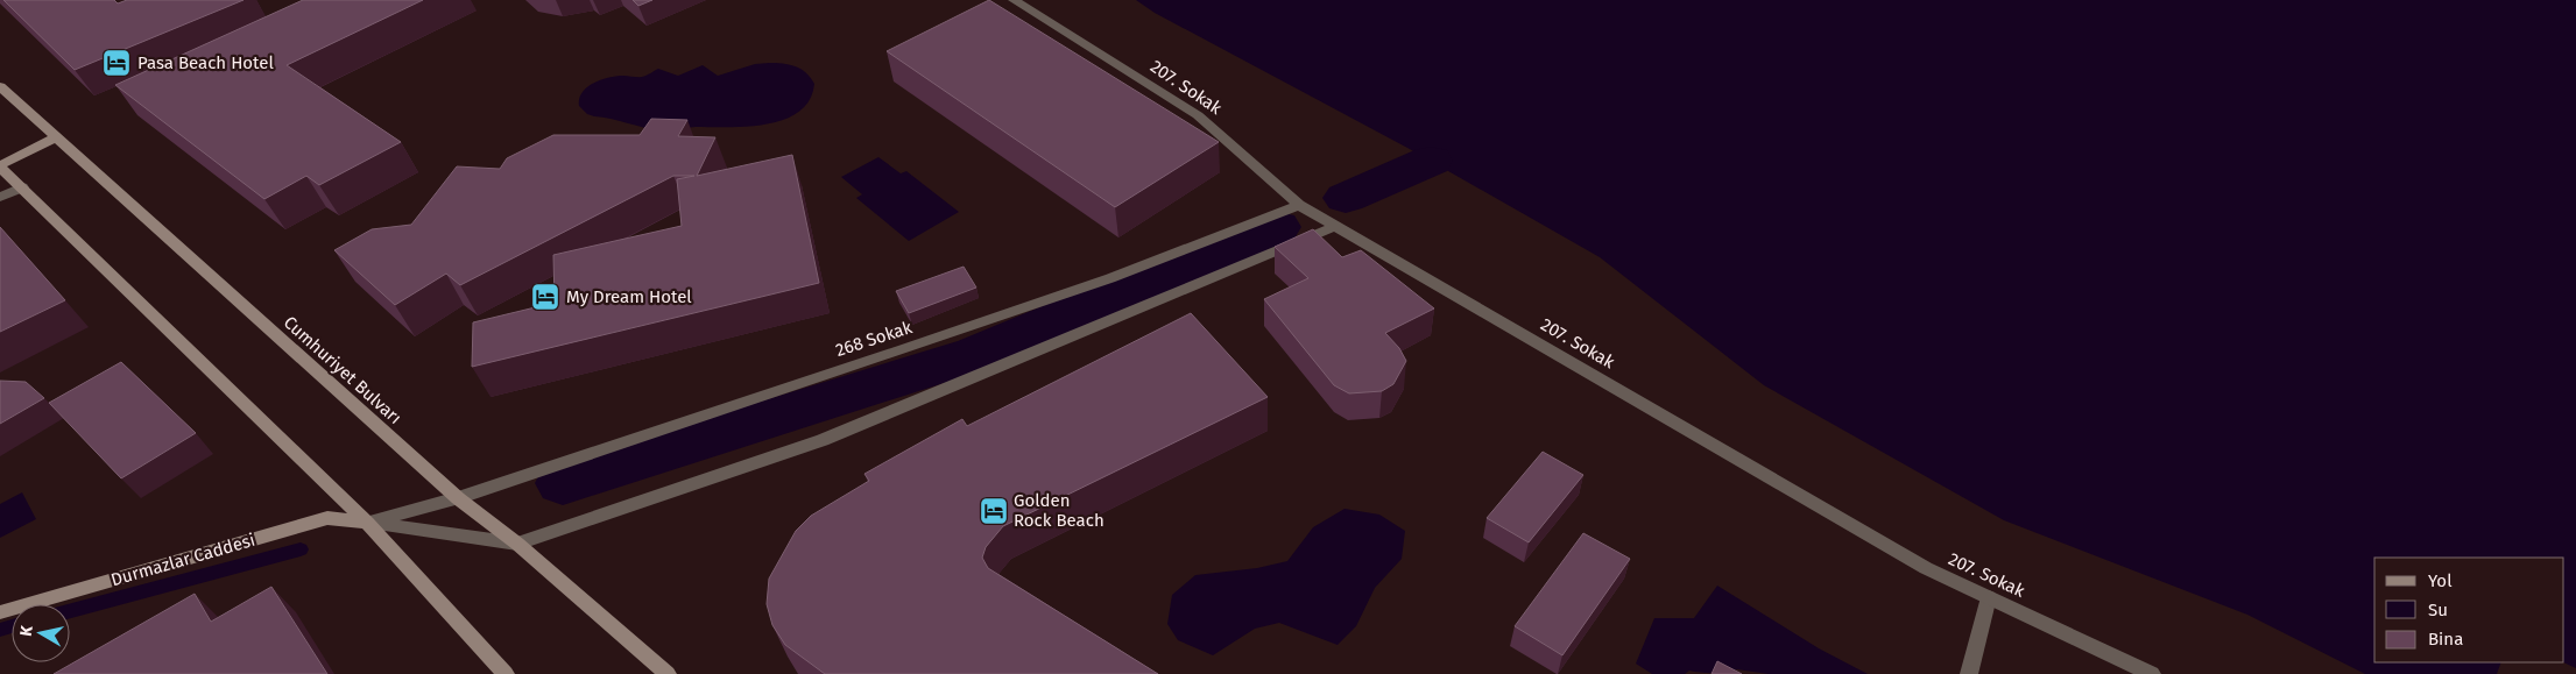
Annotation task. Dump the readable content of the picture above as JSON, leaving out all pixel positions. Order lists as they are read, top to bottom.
{
  "streets": {
    "main road": ["Cumhuriyet Bulvarı", "Durmazlar Caddesi"],
    "street": ["207. Sokak", "268 Sokak"]
  },
  "crossings": [
    ["207. Sokak", "268 Sokak"],
    ["268 Sokak", "Cumhuriyet Bulvarı"],
    ["268 Sokak", "Durmazlar Caddesi"]
  ],
  "places": {
    "hotel": ["Pasa Beach Hotel", "My Dream Hotel", "Golden Rock Beach"]
  },
  "legend": ["Yol", "Su", "Bina"],
  "north": "left"
}
